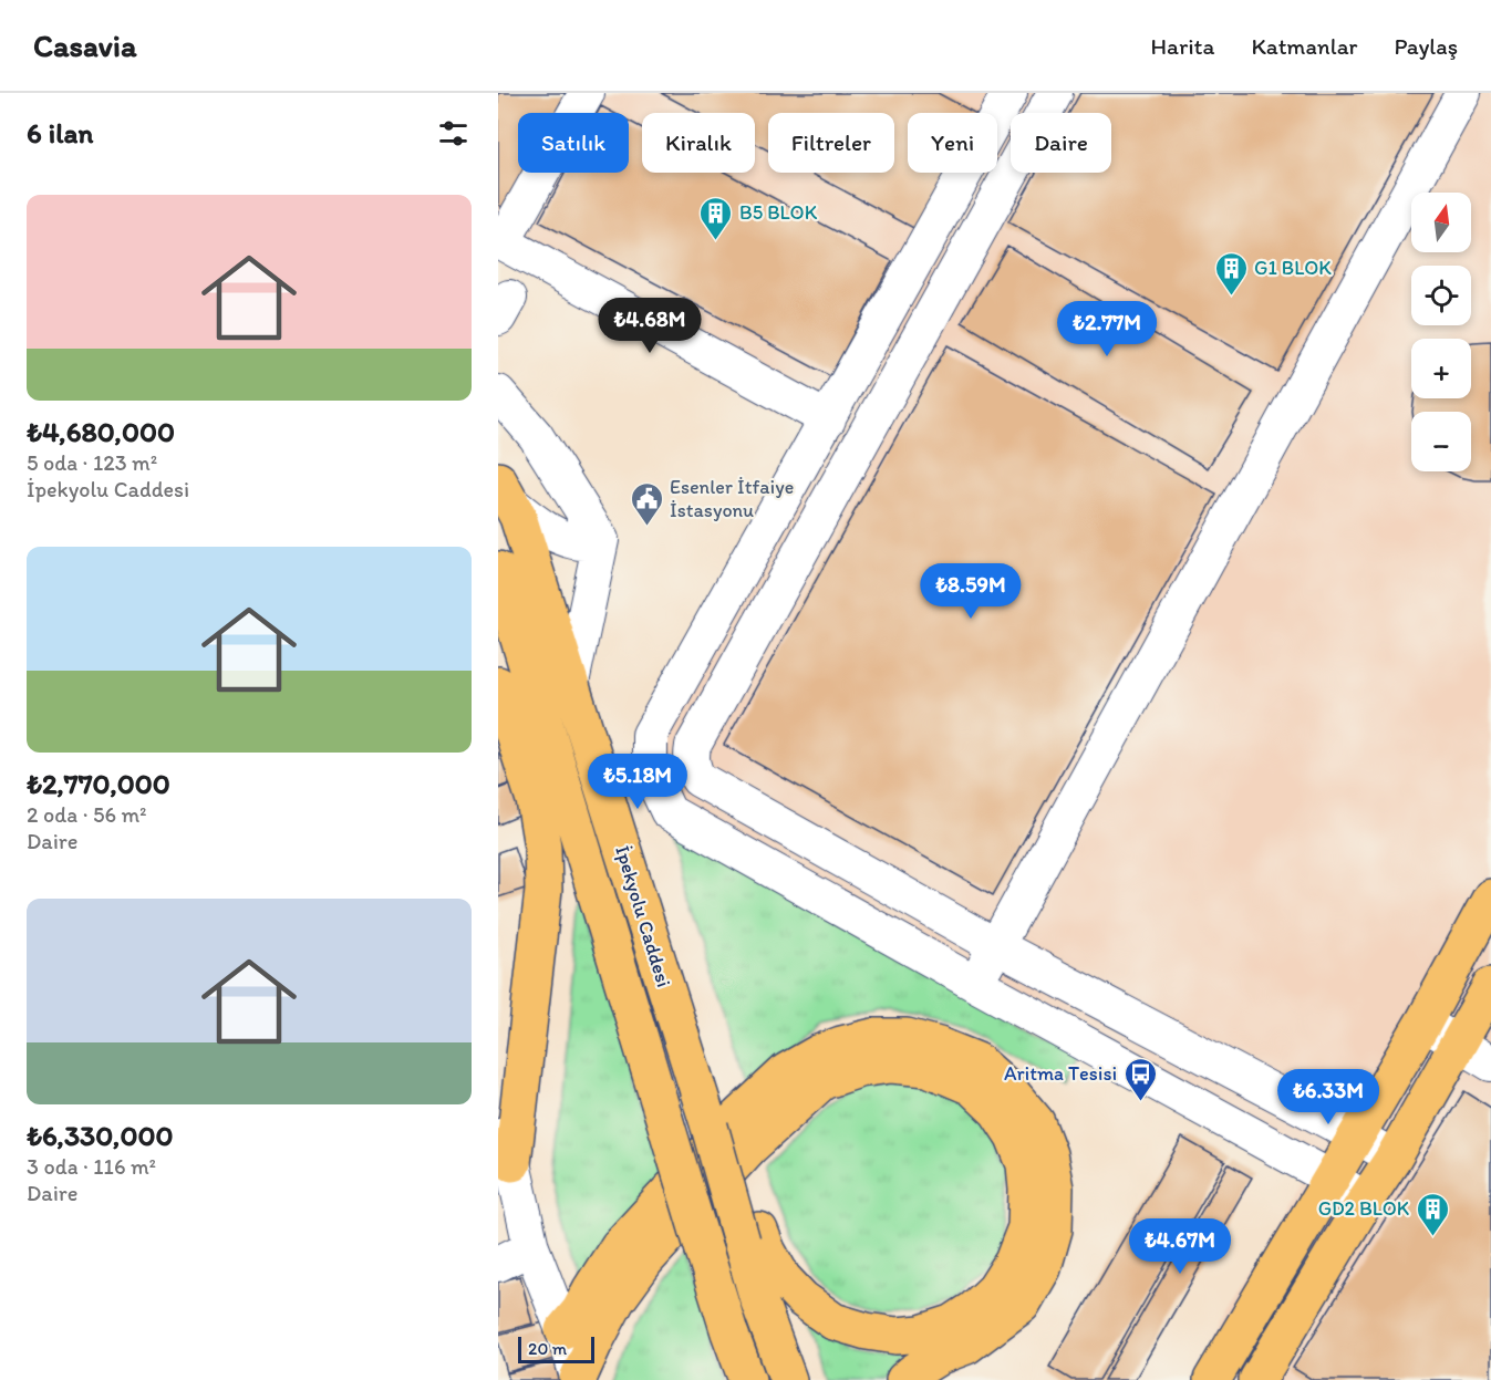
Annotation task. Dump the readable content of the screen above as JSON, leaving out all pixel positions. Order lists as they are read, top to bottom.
{
  "streets": {
    "main road": ["İpekyolu Caddesi"]
  },
  "places": {
    "building": ["B5 BLOK", "G1 BLOK", "GD2 BLOK"],
    "public building": ["Esenler İtfaiye İstasyonu"],
    "bus stop": ["Aritma Tesisi"]
  },
  "scale_bar": "20 m",
  "north": "top",
  "page": {
    "header": "Casavia",
    "nav": ["Harita", "Katmanlar", "Paylaş"],
    "heading": "6 ilan",
    "chip": [
      "Satılık",
      "Kiralık",
      "Filtreler",
      "Yeni",
      "Daire"
    ],
    "list": [
      {
        "name": "₺4,680,000",
        "note": "5 oda · 123 m² · İpekyolu Caddesi"
      },
      {
        "name": "₺2,770,000",
        "note": "2 oda · 56 m² · Daire"
      },
      {
        "name": "₺6,330,000",
        "note": "3 oda · 116 m² · Daire"
      }
    ],
    "map_buttons": ["+", "−"],
    "price": [
      "₺4.68M",
      "₺2.77M",
      "₺8.59M",
      "₺5.18M",
      "₺6.33M",
      "₺4.67M"
    ],
    "scale": "20 m"
  }
}
